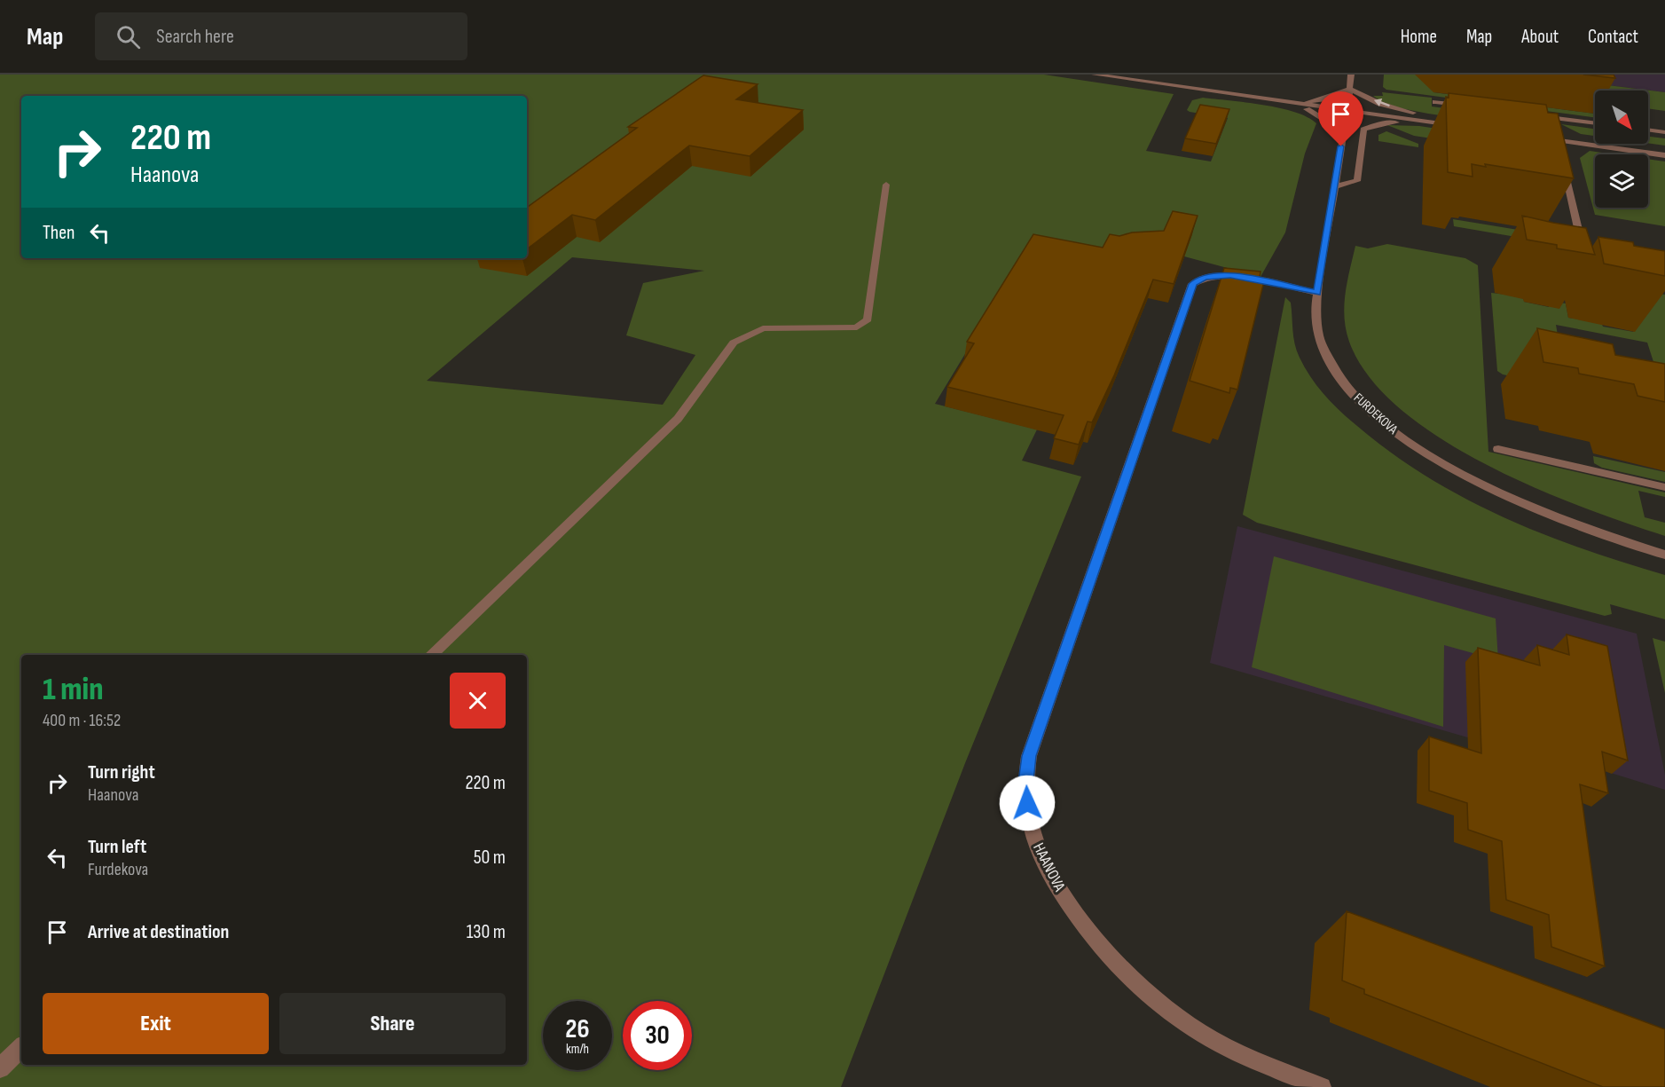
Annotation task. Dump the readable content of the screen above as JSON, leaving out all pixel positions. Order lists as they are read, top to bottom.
{
  "streets": {
    "street": ["FURDEKOVA", "HAANOVA"]
  },
  "crossings": [
    ["FURDEKOVA", "HAANOVA"]
  ],
  "north": "bottom right",
  "page": {
    "header": "Map",
    "search": "Search here",
    "nav": [
      "Home",
      "Map",
      "About",
      "Contact"
    ],
    "turn": ["220 m", "Haanova"],
    "then": "Then",
    "heading": ["1 min", "400 m · 16:52"],
    "list": [
      {
        "name": "Turn right",
        "note": "Haanova",
        "value": "220 m"
      },
      {
        "name": "Turn left",
        "note": "Furdekova",
        "value": "50 m"
      },
      {
        "name": "Arrive at destination",
        "value": "130 m"
      }
    ],
    "buttons": ["Exit", "Share"],
    "speed": "26 km/h",
    "limit": "30"
  }
}
